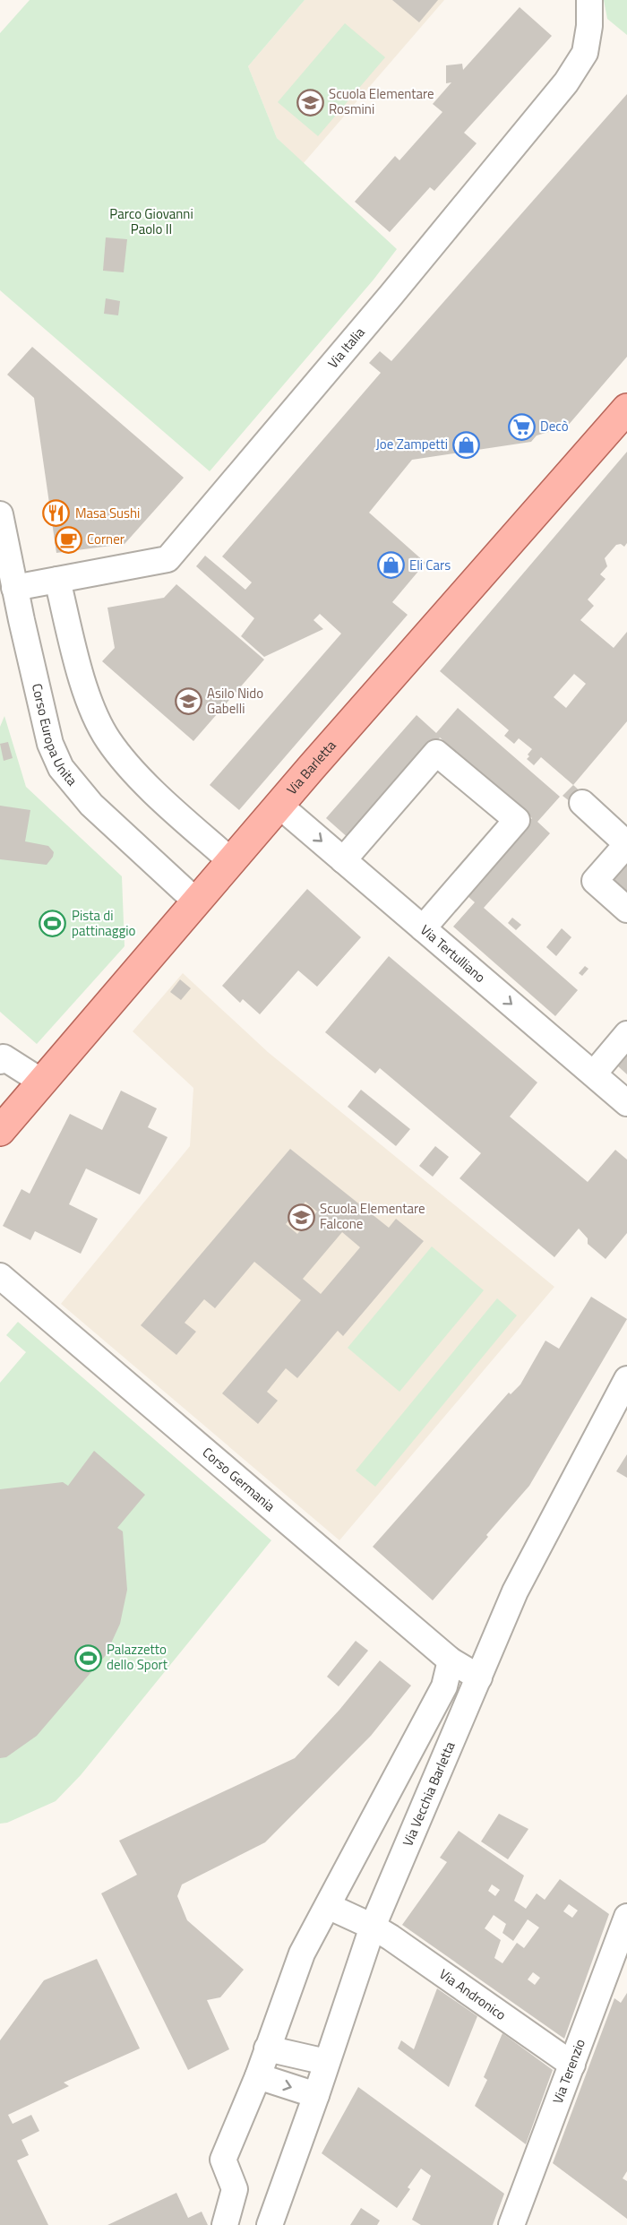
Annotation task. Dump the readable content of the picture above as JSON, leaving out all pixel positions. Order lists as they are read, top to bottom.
{
  "streets": {
    "main road": ["Via Barletta"],
    "street": [
      "Via Italia",
      "Corso Europa Unita",
      "Via Tertulliano",
      "Corso Germania",
      "Via Vecchia Barletta",
      "Via Andronico",
      "Via Terenzio"
    ]
  },
  "crossings": [
    ["Via Italia", "Corso Europa Unita"],
    ["Corso Europa Unita", "Via Barletta"],
    ["Via Barletta", "Via Tertulliano"],
    ["Corso Germania", "Via Vecchia Barletta"],
    ["Via Vecchia Barletta", "Via Andronico"],
    ["Via Andronico", "Via Terenzio"]
  ],
  "one_way": ["Via Tertulliano"],
  "parks": ["Parco Giovanni Paolo II"],
  "places": {
    "school or university": ["Scuola Elementare Rosmini", "Asilo Nido Gabelli", "Scuola Elementare Falcone"],
    "supermarket": ["Decò"],
    "shop": ["Joe Zampetti", "Eli Cars"],
    "restaurant": ["Masa Sushi"],
    "cafe": ["Corner"],
    "sports": ["Pista di pattinaggio", "Palazzetto dello Sport"]
  }
}
